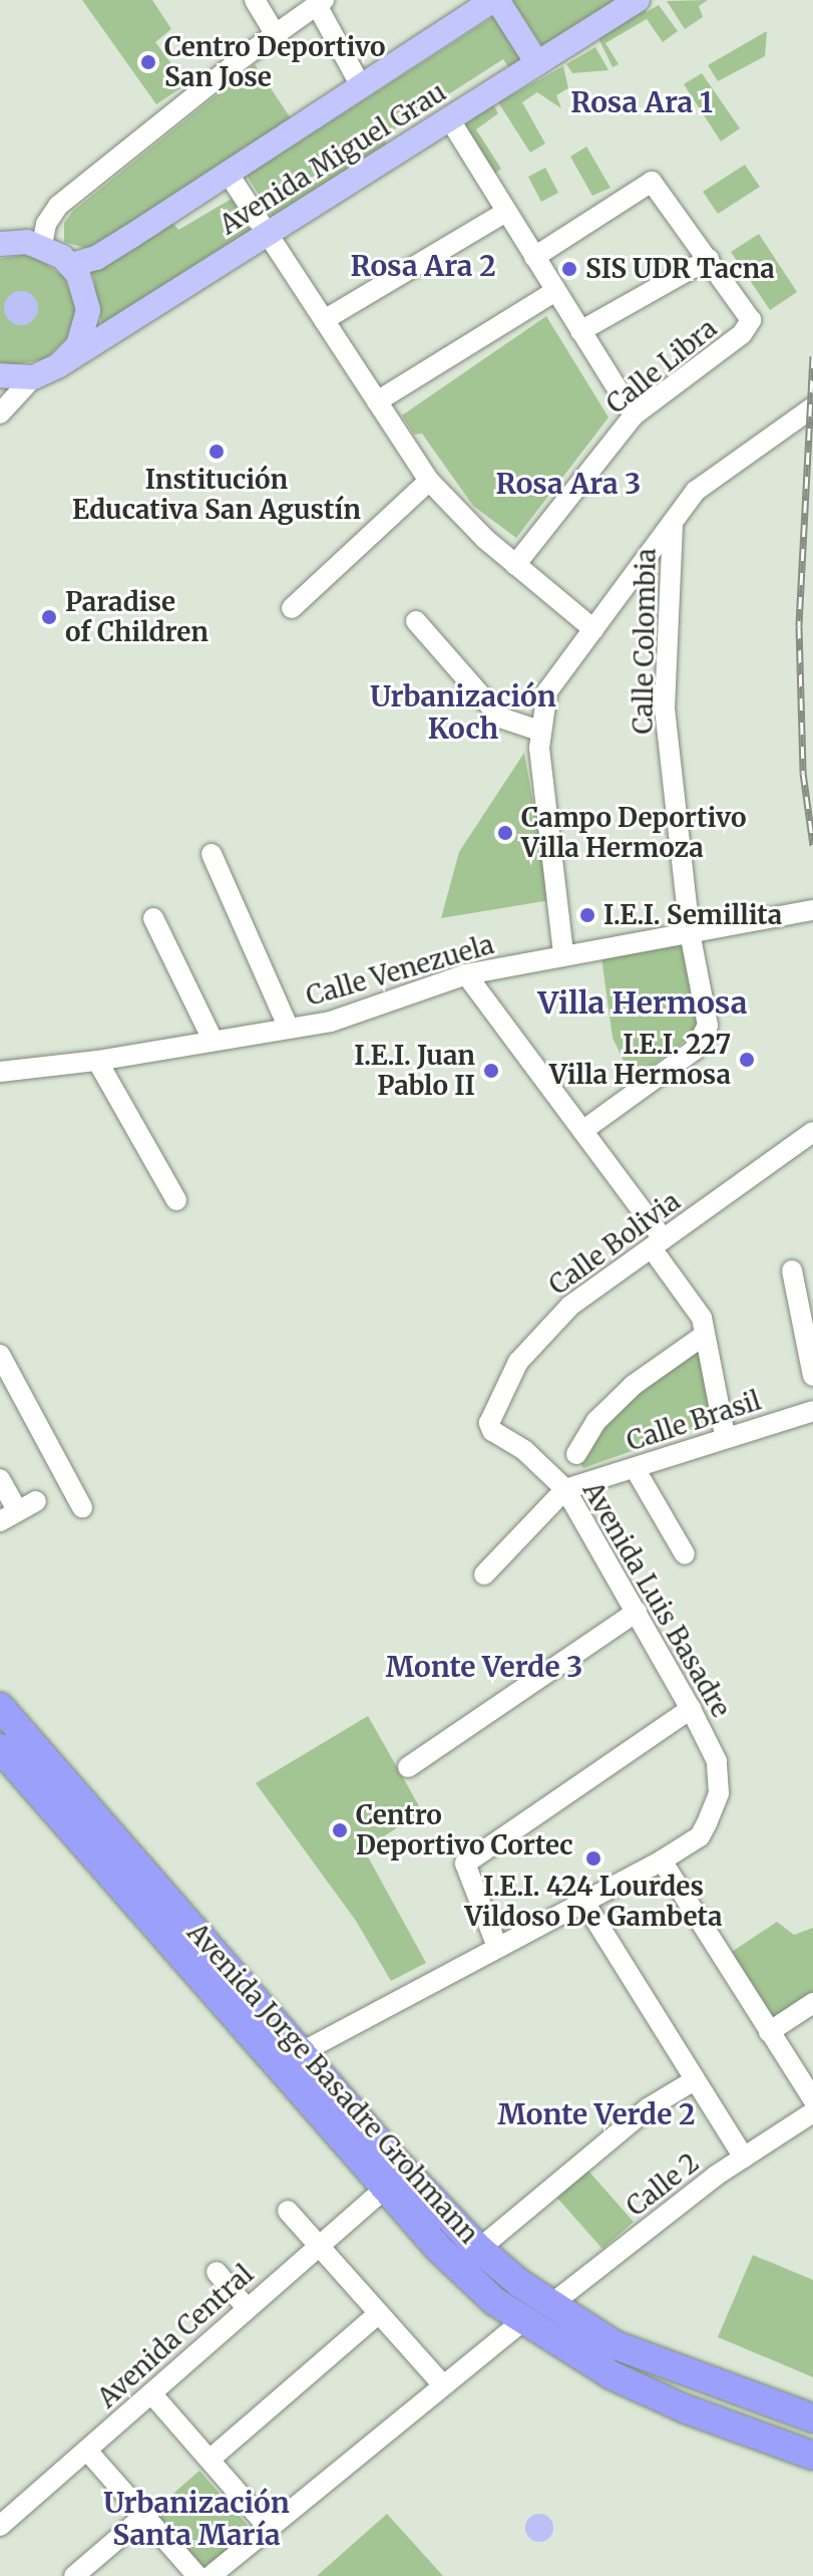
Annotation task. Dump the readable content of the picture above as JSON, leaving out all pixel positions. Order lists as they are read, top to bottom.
{
  "streets": {
    "highway": ["Avenida Jorge Basadre Grohmann"],
    "main road": ["Avenida Miguel Grau"],
    "street": [
      "Calle Libra",
      "Calle Colombia",
      "Calle Venezuela",
      "Calle Bolivia",
      "Calle Brasil",
      "Avenida Luis Basadre",
      "Calle 2",
      "Avenida Central"
    ]
  },
  "crossings": [
    ["Calle Colombia", "Calle Venezuela"],
    ["Calle Bolivia", "Avenida Luis Basadre"],
    ["Calle Brasil", "Avenida Luis Basadre"],
    ["Avenida Jorge Basadre Grohmann", "Calle 2"],
    ["Avenida Jorge Basadre Grohmann", "Avenida Central"]
  ],
  "districts": [
    "Rosa Ara 1",
    "Rosa Ara 2",
    "Rosa Ara 3",
    "Urbanización Koch",
    "Villa Hermosa",
    "Monte Verde 3",
    "Monte Verde 2",
    "Urbanización Santa María"
  ],
  "places": [
    "Centro Deportivo San Jose",
    "SIS UDR Tacna",
    "Institución Educativa San Agustín",
    "Paradise of Children",
    "Campo Deportivo Villa Hermoza",
    "I.E.I. Semillita",
    "I.E.I. 227 Villa Hermosa",
    "I.E.I. Juan Pablo II",
    "Centro Deportivo Cortec",
    "I.E.I. 424 Lourdes Vildoso De Gambeta"
  ]
}
